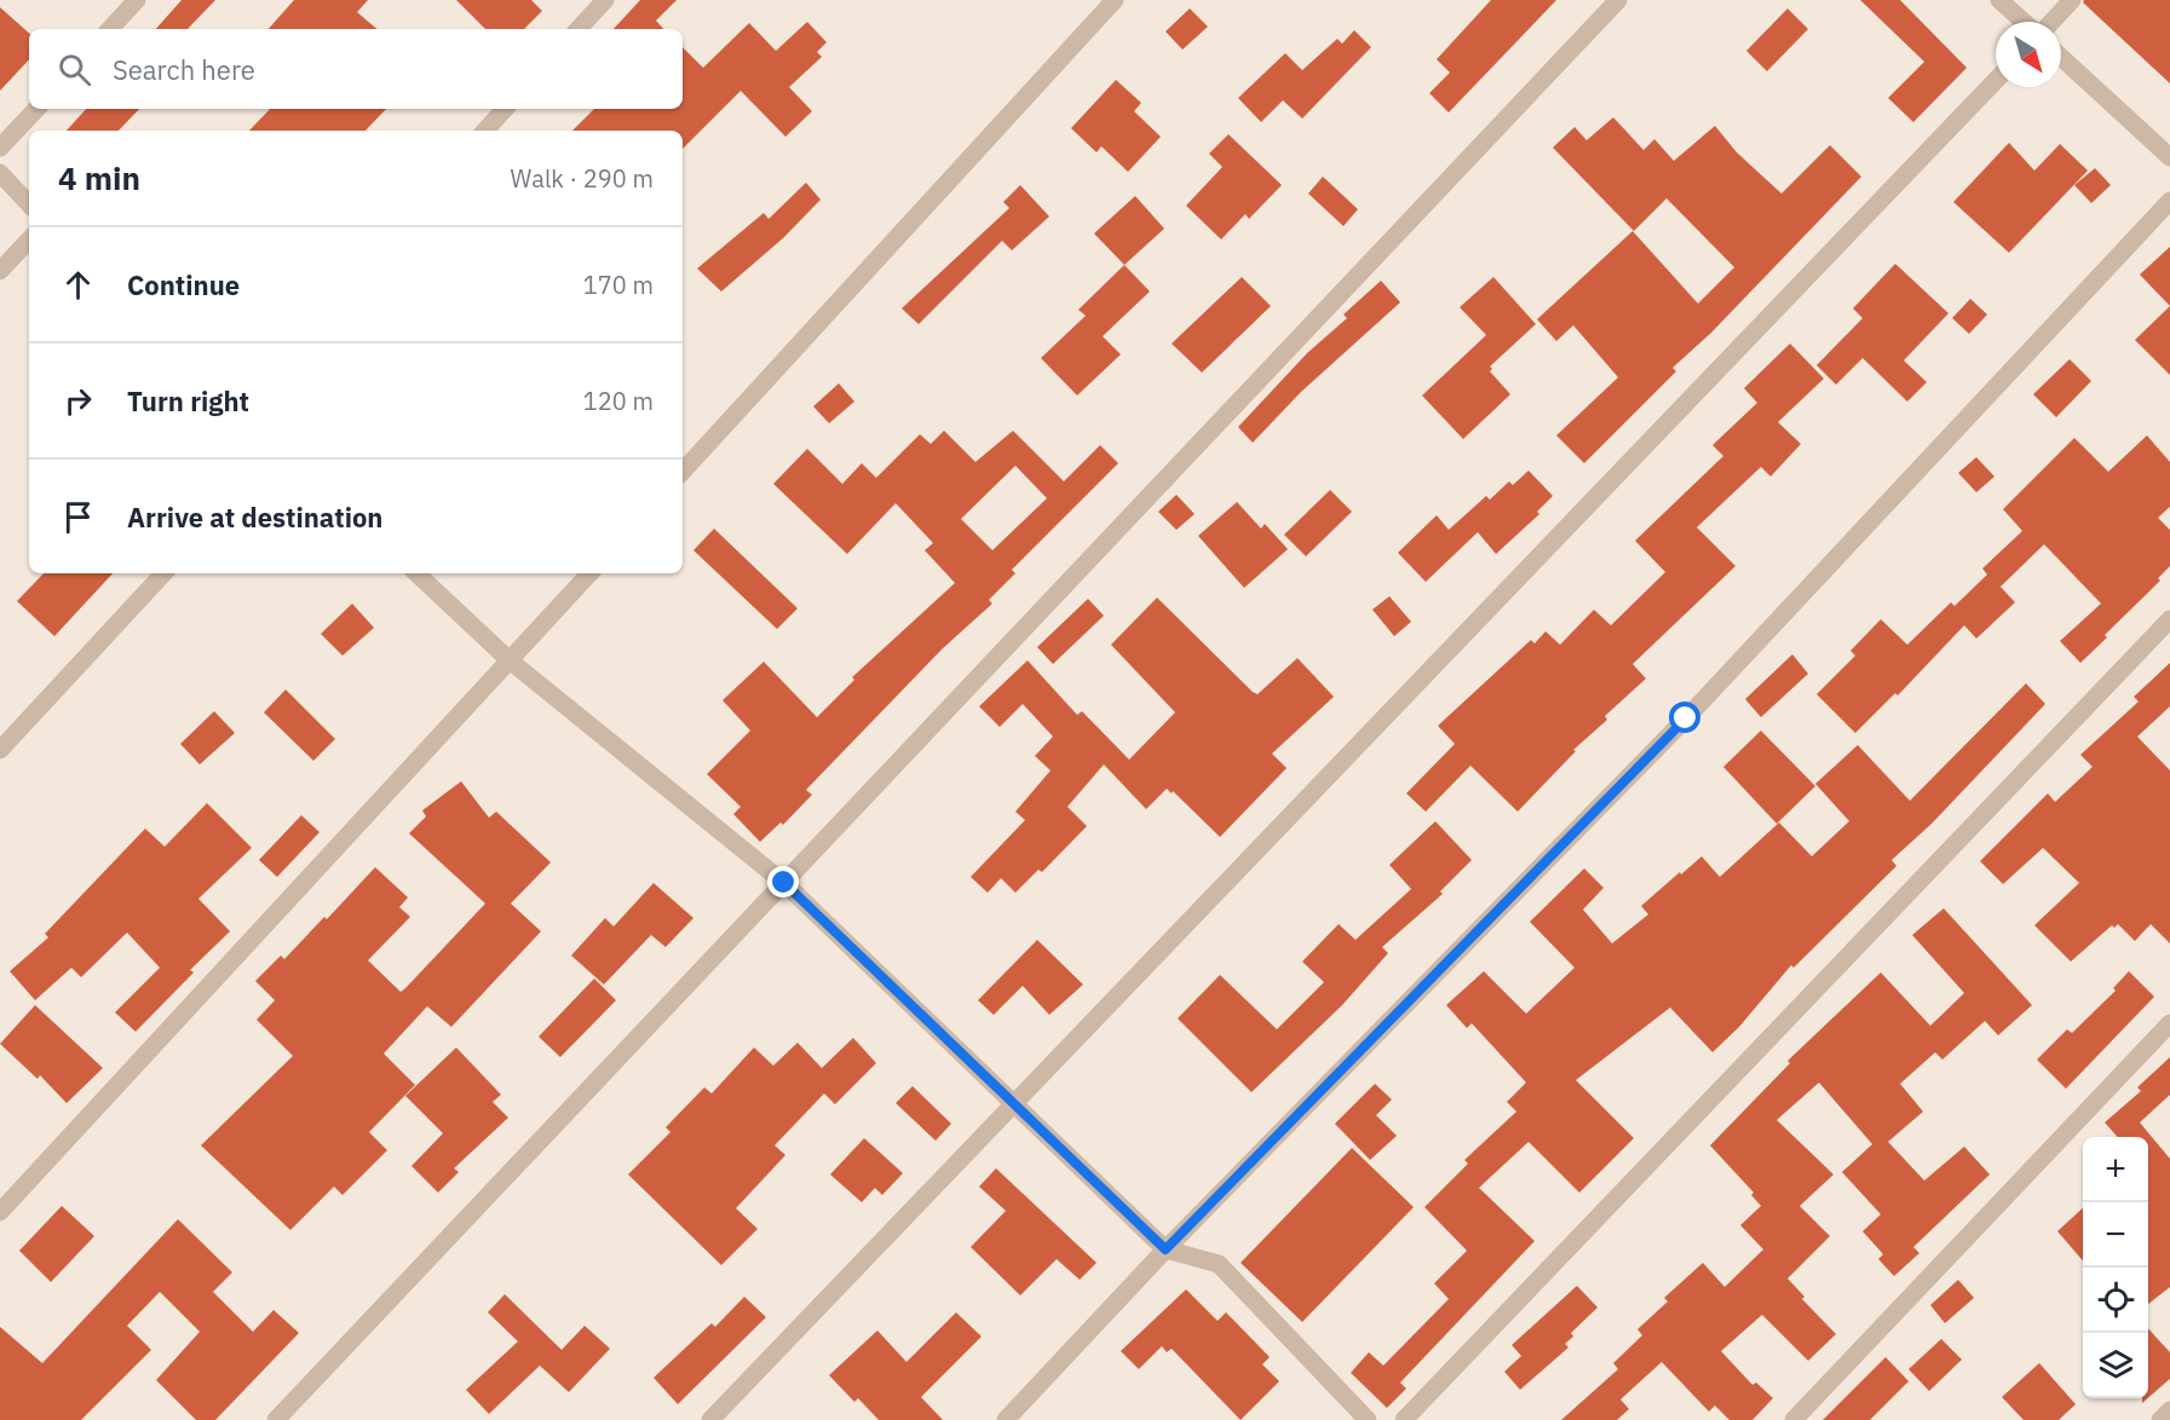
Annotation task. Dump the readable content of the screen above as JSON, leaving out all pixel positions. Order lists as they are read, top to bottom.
{
  "north": "bottom right",
  "page": {
    "search": "Search here",
    "heading": ["4 min", "Walk · 290 m"],
    "list": [
      ["Continue", "170 m"],
      ["Turn right", "120 m"],
      "Arrive at destination"
    ],
    "map_buttons": ["+", "−"]
  }
}
